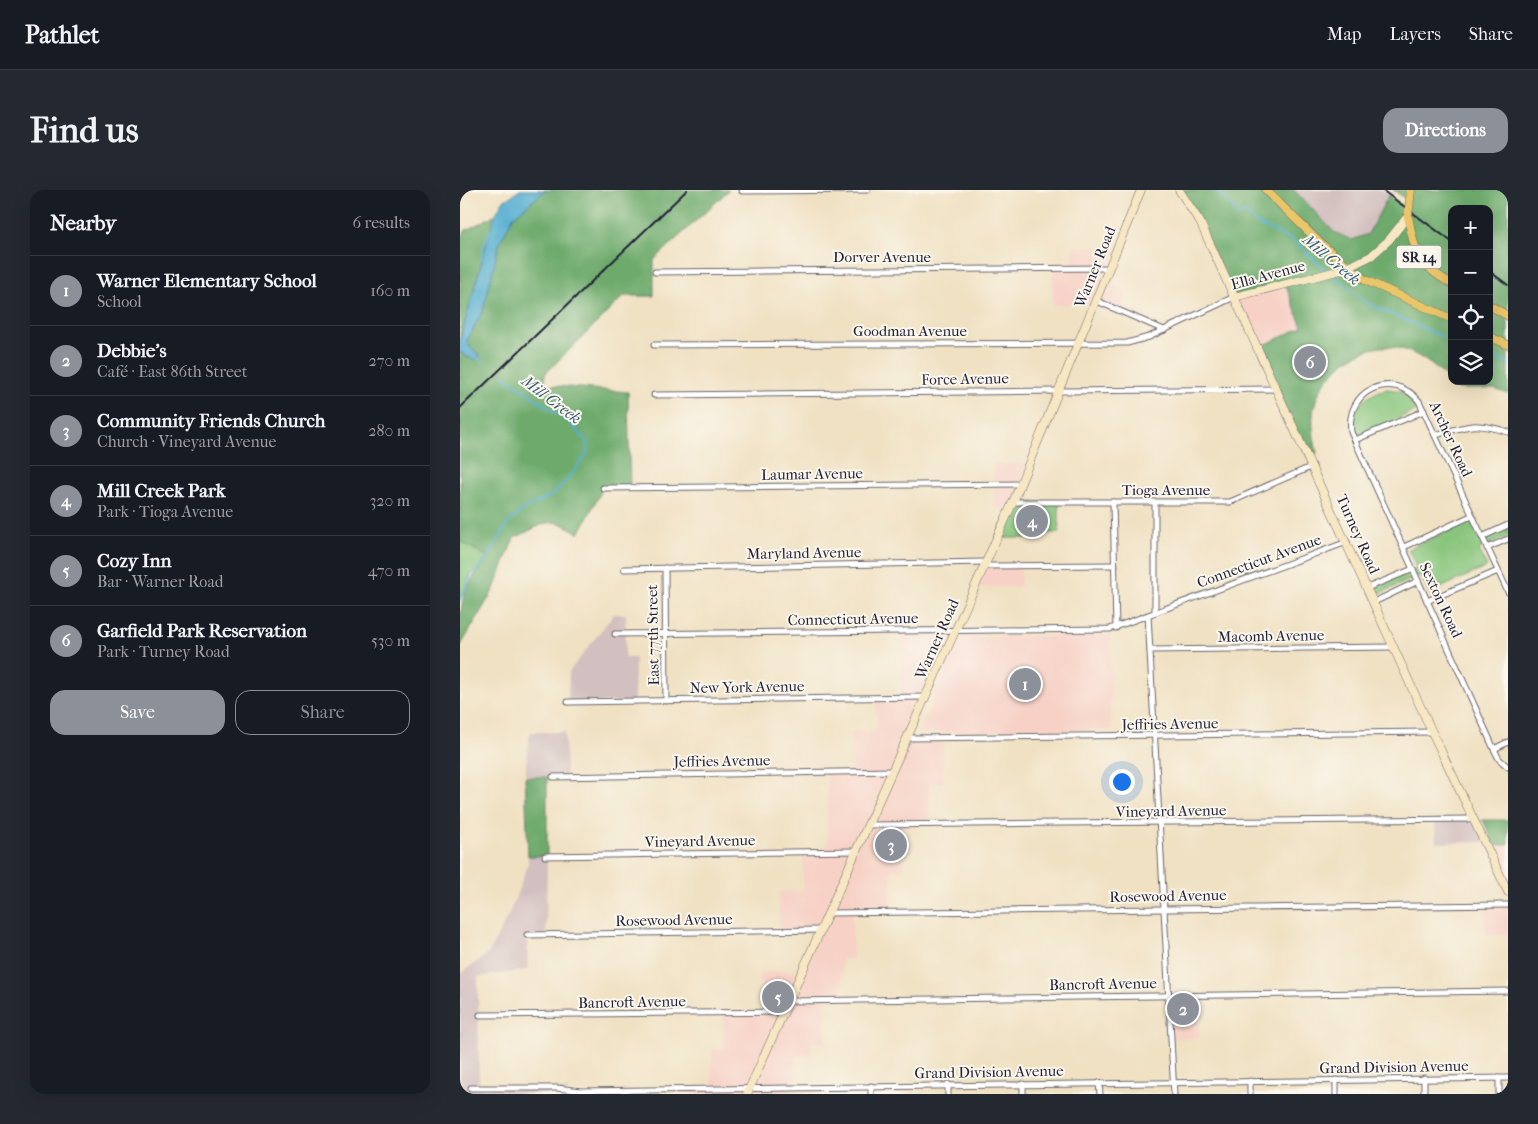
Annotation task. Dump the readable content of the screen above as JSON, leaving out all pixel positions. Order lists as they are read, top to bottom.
{
  "streets": {
    "main road": [
      "SR 14",
      "Warner Road",
      "Ella Avenue",
      "Turney Road"
    ],
    "street": [
      "Dorver Avenue",
      "Goodman Avenue",
      "Force Avenue",
      "Archer Road",
      "Laumar Avenue",
      "Tioga Avenue",
      "Maryland Avenue",
      "Connecticut Avenue",
      "Sexton Road",
      "East 77th Street",
      "Macomb Avenue",
      "New York Avenue",
      "Jeffries Avenue",
      "Vineyard Avenue",
      "Rosewood Avenue",
      "Bancroft Avenue",
      "Grand Division Avenue"
    ]
  },
  "crossings": [
    ["Dorver Avenue", "Warner Road"],
    ["SR 14", "Ella Avenue"],
    ["Warner Road", "Goodman Avenue"],
    ["Warner Road", "Force Avenue"],
    ["Warner Road", "Laumar Avenue"],
    ["Warner Road", "Tioga Avenue"],
    ["Warner Road", "Maryland Avenue"],
    ["Warner Road", "Connecticut Avenue"],
    ["Warner Road", "New York Avenue"],
    ["Warner Road", "Jeffries Avenue"],
    ["Warner Road", "Vineyard Avenue"],
    ["Warner Road", "Rosewood Avenue"],
    ["Warner Road", "Bancroft Avenue"],
    ["Warner Road", "Grand Division Avenue"],
    ["Ella Avenue", "Goodman Avenue"],
    ["Ella Avenue", "Turney Road"],
    ["Force Avenue", "Turney Road"],
    ["Archer Road", "Sexton Road"],
    ["Tioga Avenue", "Turney Road"],
    ["Turney Road", "Connecticut Avenue"],
    ["Turney Road", "Macomb Avenue"],
    ["Turney Road", "Jeffries Avenue"],
    ["Turney Road", "Vineyard Avenue"],
    ["Maryland Avenue", "East 77th Street"],
    ["Connecticut Avenue", "East 77th Street"],
    ["East 77th Street", "New York Avenue"]
  ],
  "water": ["Mill Creek"],
  "page": {
    "header": "Pathlet",
    "nav": ["Map", "Layers", "Share"],
    "buttons": [
      "Directions",
      ["Save", "Share"]
    ],
    "title": "Find us",
    "heading": ["Nearby", "6 results"],
    "map_buttons": ["+", "−"],
    "list": [
      {
        "mark": "1",
        "name": "Warner Elementary School",
        "note": "School",
        "value": "160 m"
      },
      {
        "mark": "2",
        "name": "Debbie's",
        "note": "Café · East 86th Street",
        "value": "270 m"
      },
      {
        "mark": "3",
        "name": "Community Friends Church",
        "note": "Church · Vineyard Avenue",
        "value": "280 m"
      },
      {
        "mark": "4",
        "name": "Mill Creek Park",
        "note": "Park · Tioga Avenue",
        "value": "320 m"
      },
      {
        "mark": "5",
        "name": "Cozy Inn",
        "note": "Bar · Warner Road",
        "value": "470 m"
      },
      {
        "mark": "6",
        "name": "Garfield Park Reservation",
        "note": "Park · Turney Road",
        "value": "530 m"
      }
    ],
    "pins": [
      "6",
      "4",
      "1",
      "3",
      "5",
      "2"
    ]
  }
}
